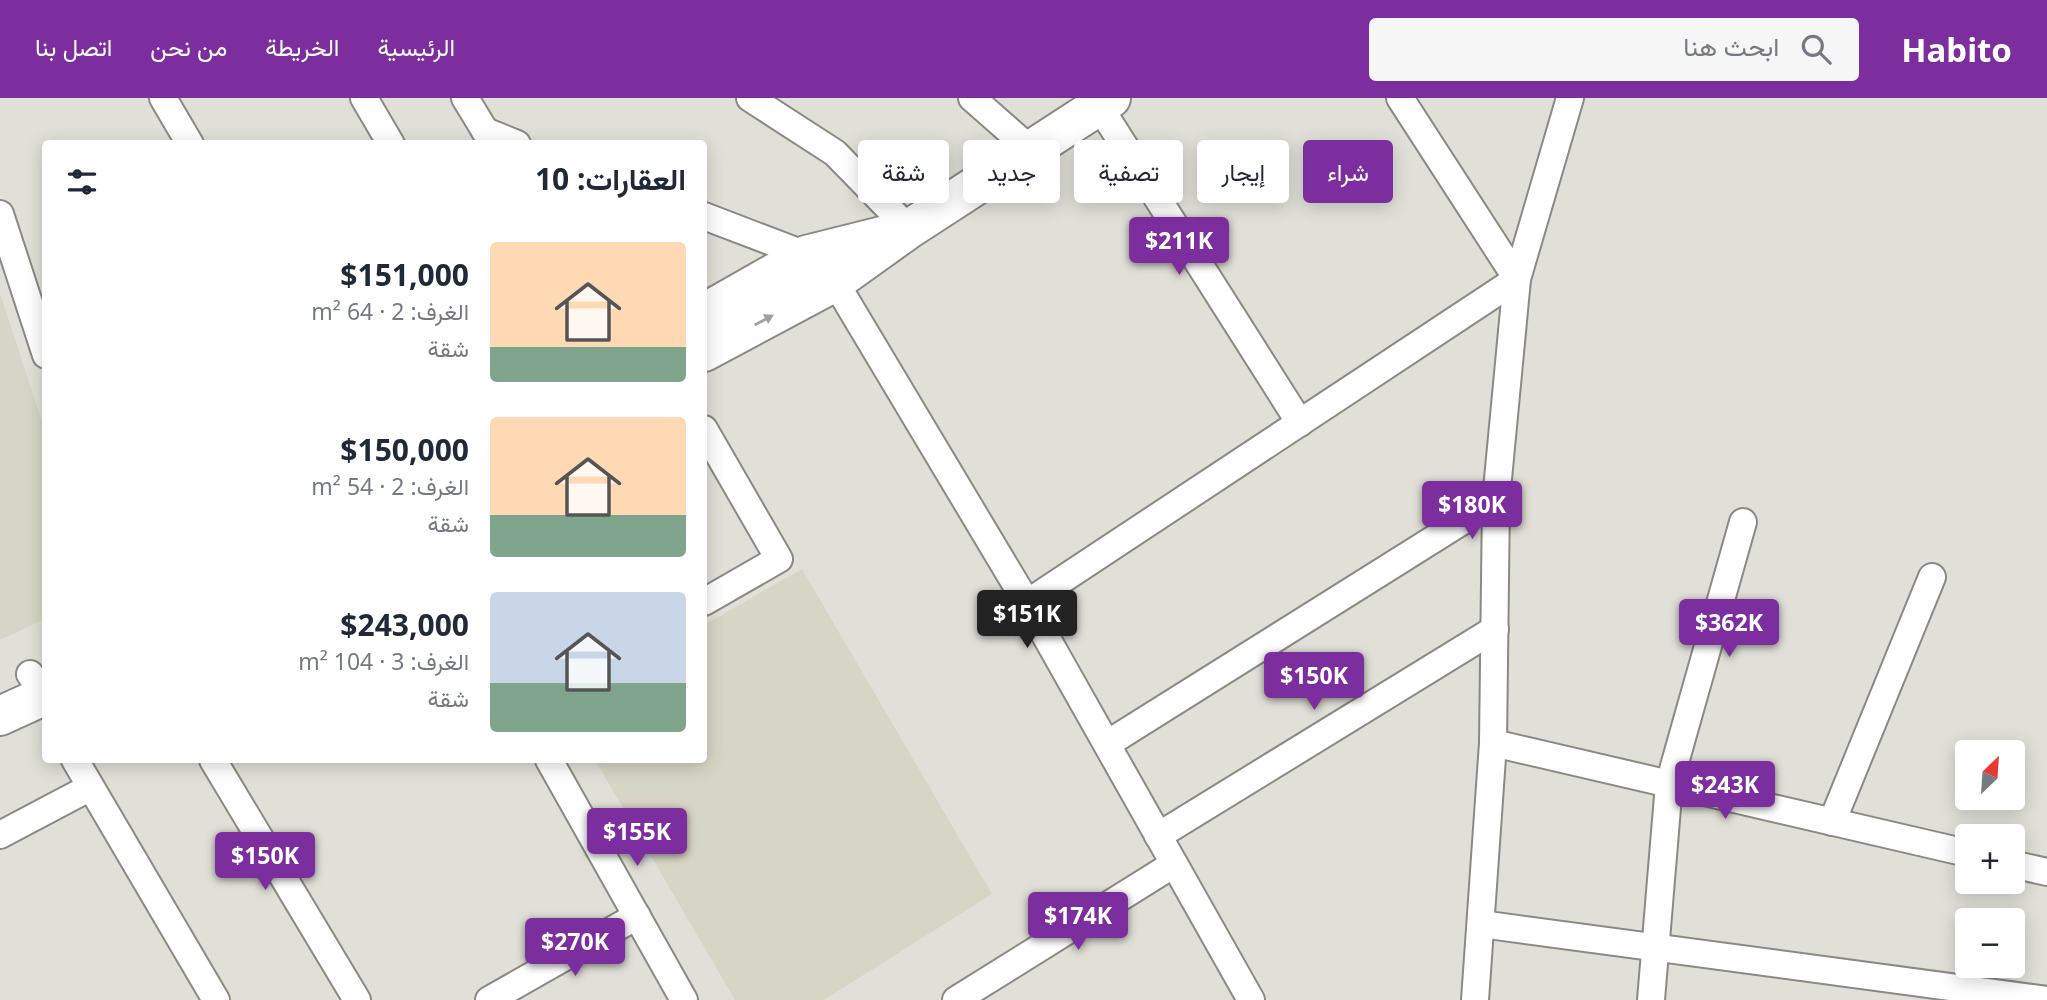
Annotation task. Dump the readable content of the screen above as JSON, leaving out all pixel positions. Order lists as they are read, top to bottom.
{
  "north": "top right",
  "page": {
    "header": "Habito",
    "search": "ابحث هنا",
    "nav": [
      "الرئيسية",
      "الخريطة",
      "من نحن",
      "اتصل بنا"
    ],
    "chip": [
      "شراء",
      "إيجار",
      "تصفية",
      "جديد",
      "شقة"
    ],
    "heading": "العقارات: 10",
    "price": [
      "$211K",
      "$180K",
      "$151K",
      "$362K",
      "$150K",
      "$243K",
      "$155K",
      "$150K",
      "$174K",
      "$270K"
    ],
    "list": [
      {
        "name": "$151,000",
        "note": "الغرف: 2 · 64 m² · شقة"
      },
      {
        "name": "$150,000",
        "note": "الغرف: 2 · 54 m² · شقة"
      },
      {
        "name": "$243,000",
        "note": "الغرف: 3 · 104 m² · شقة"
      }
    ],
    "map_buttons": ["+", "−"]
  }
}
